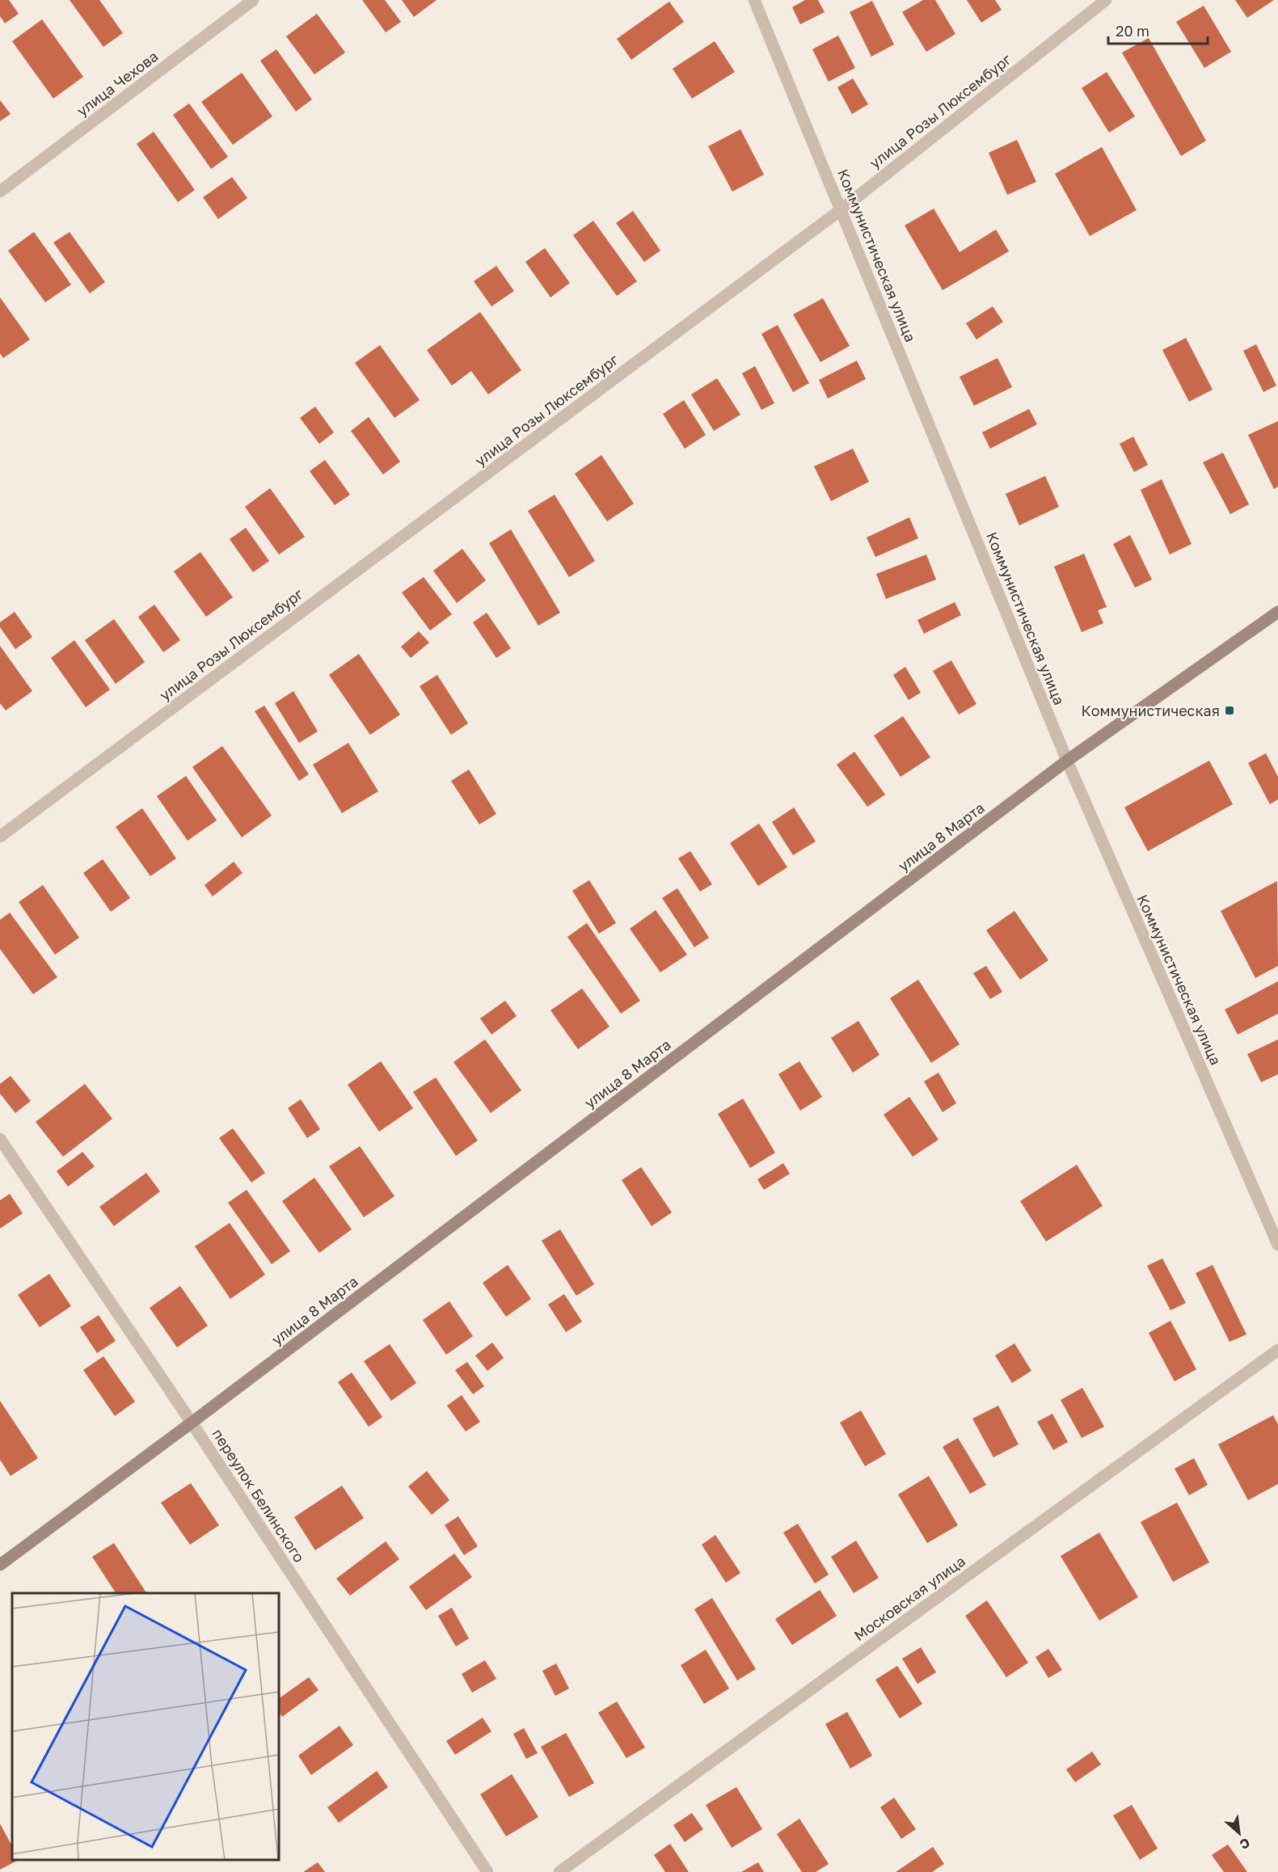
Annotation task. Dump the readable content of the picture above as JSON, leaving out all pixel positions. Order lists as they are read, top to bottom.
{
  "streets": {
    "main road": ["улица 8 Марта"],
    "street": [
      "улица Чехова",
      "улица Розы Люксембург",
      "Коммунистическая улица",
      "переулок Белинского",
      "Московская улица"
    ]
  },
  "crossings": [
    ["улица Розы Люксембург", "Коммунистическая улица"],
    ["Коммунистическая улица", "улица 8 Марта"],
    ["улица 8 Марта", "переулок Белинского"]
  ],
  "places": {
    "transit": ["Коммунистическая"]
  },
  "scale_bar": "20 m",
  "north": "bottom right"
}
